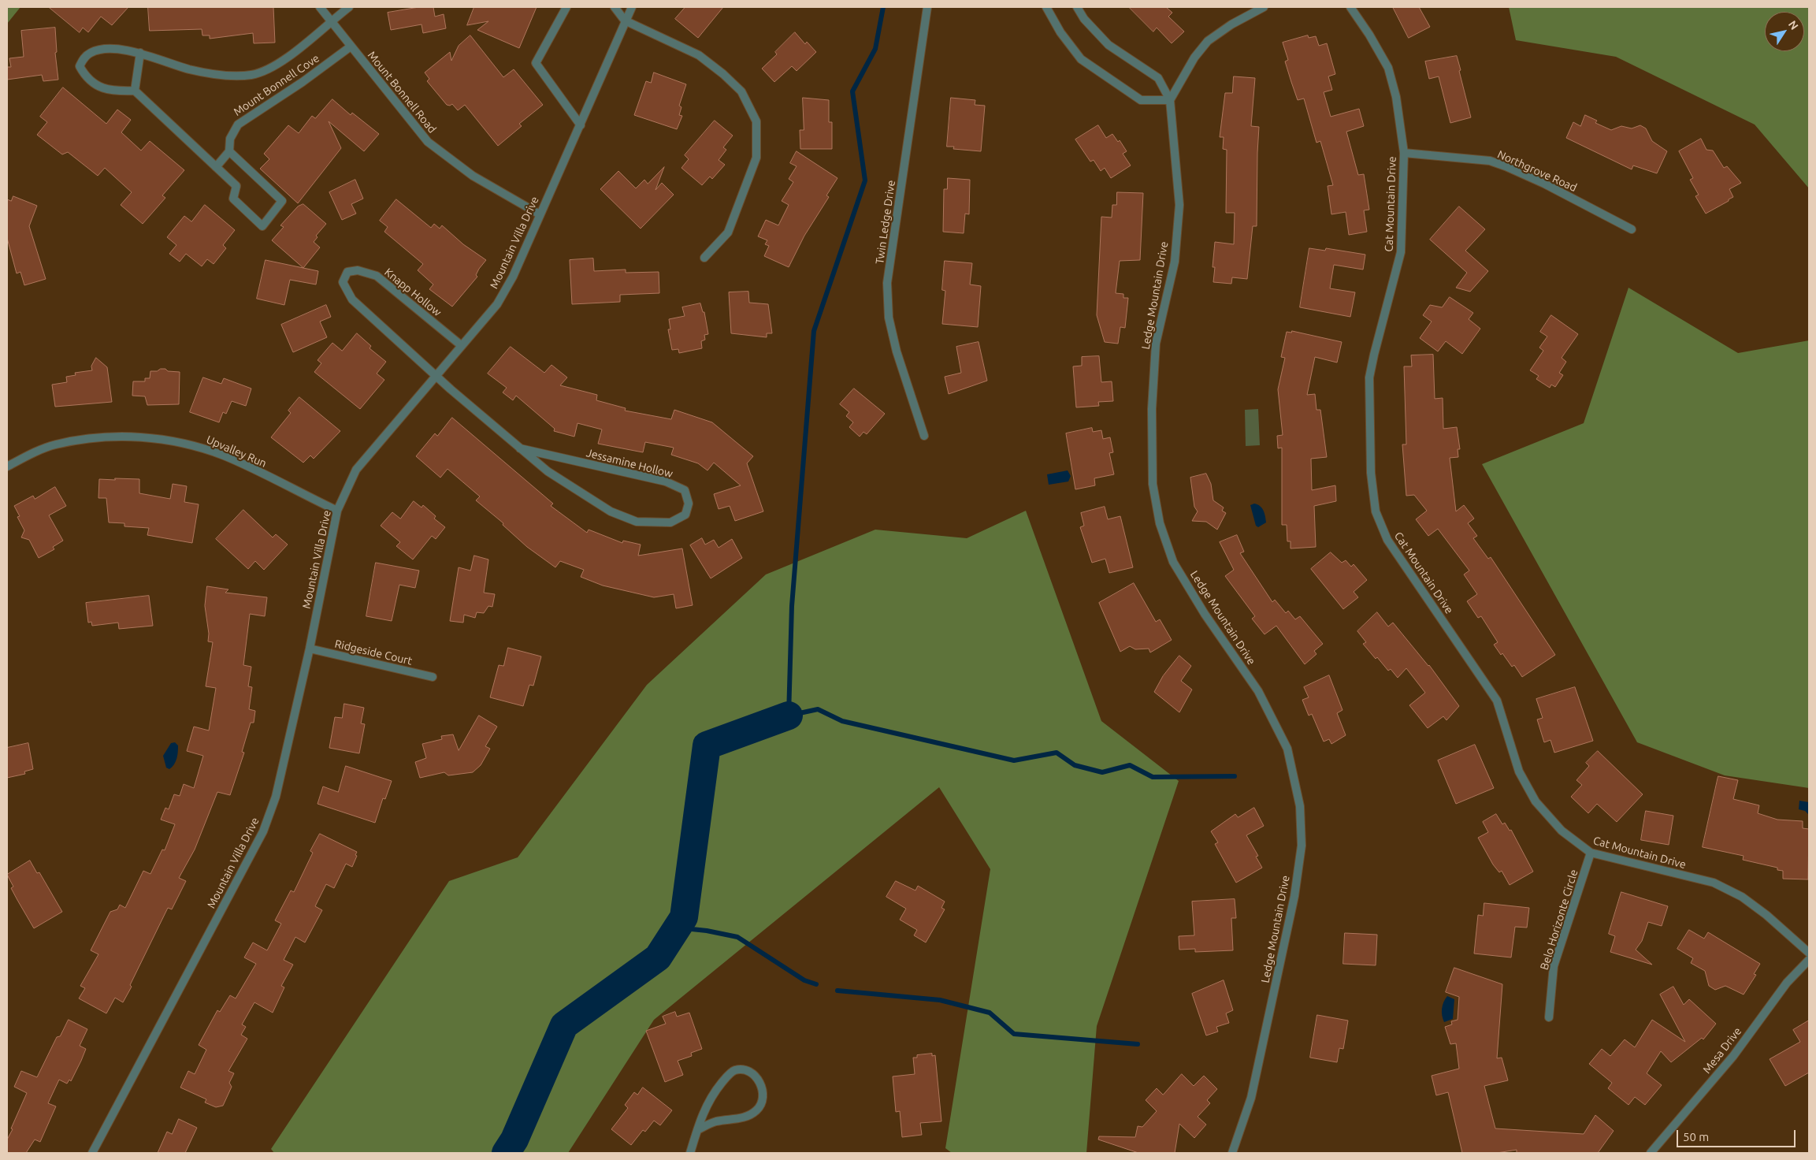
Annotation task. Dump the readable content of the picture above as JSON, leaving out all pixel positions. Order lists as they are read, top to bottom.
{
  "streets": {
    "street": [
      "Mount Bonnell Cove",
      "Mount Bonnell Road",
      "Northgrove Road",
      "Cat Mountain Drive",
      "Twin Ledge Drive",
      "Mountain Villa Drive",
      "Knapp Hollow",
      "Ledge Mountain Drive",
      "Upvalley Run",
      "Jessamine Hollow",
      "Ridgeside Court",
      "Belo Horizonte Circle",
      "Mesa Drive"
    ]
  },
  "crossings": [
    ["Mount Bonnell Cove", "Mount Bonnell Road"],
    ["Mount Bonnell Road", "Mountain Villa Drive"],
    ["Northgrove Road", "Cat Mountain Drive"],
    ["Cat Mountain Drive", "Belo Horizonte Circle"],
    ["Mountain Villa Drive", "Knapp Hollow"],
    ["Mountain Villa Drive", "Upvalley Run"],
    ["Mountain Villa Drive", "Jessamine Hollow"],
    ["Mountain Villa Drive", "Ridgeside Court"],
    ["Knapp Hollow", "Jessamine Hollow"]
  ],
  "scale_bar": "50 m",
  "north": "top right"
}
